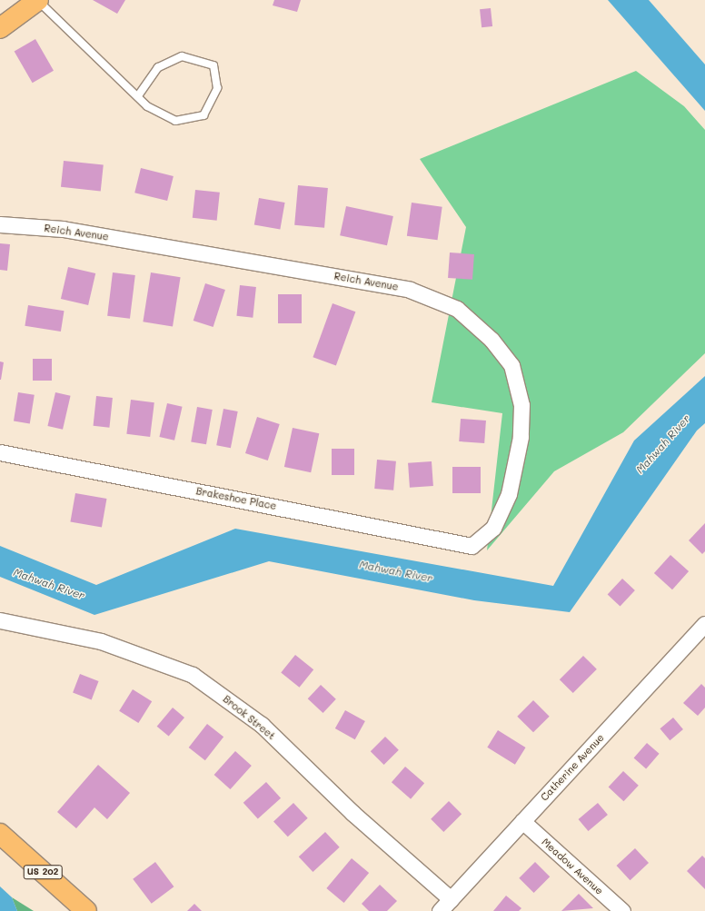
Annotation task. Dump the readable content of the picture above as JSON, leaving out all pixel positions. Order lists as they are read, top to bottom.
{
  "streets": {
    "main road": ["US 202"],
    "street": [
      "Reich Avenue",
      "Brakeshoe Place",
      "Brook Street",
      "Catherine Avenue",
      "Meadow Avenue"
    ]
  },
  "crossings": [
    ["Reich Avenue", "Brakeshoe Place"],
    ["Brook Street", "Catherine Avenue"],
    ["Catherine Avenue", "Meadow Avenue"]
  ],
  "water": ["Mahwah River"]
}
